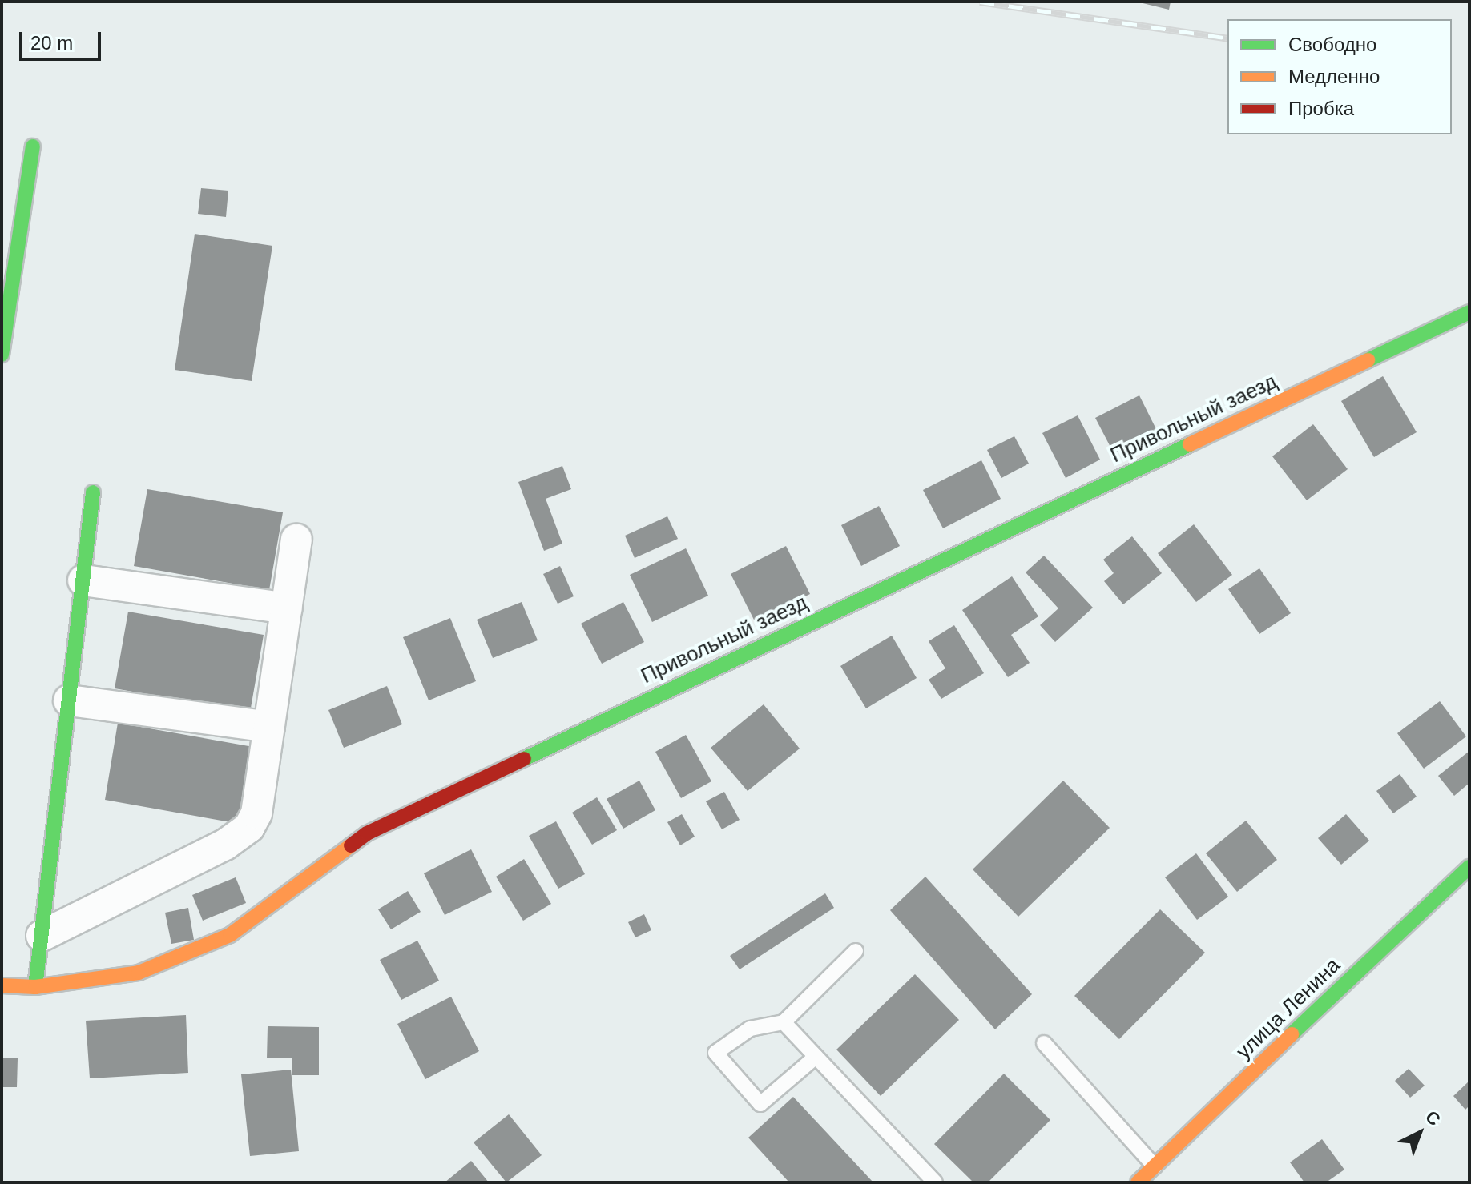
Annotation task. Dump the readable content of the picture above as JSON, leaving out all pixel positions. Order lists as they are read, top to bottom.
{
  "streets": {
    "street": ["Привольный заезд", "улица Ленина"]
  },
  "legend": ["Свободно", "Медленно", "Пробка"],
  "scale_bar": "20 m",
  "north": "top right"
}
